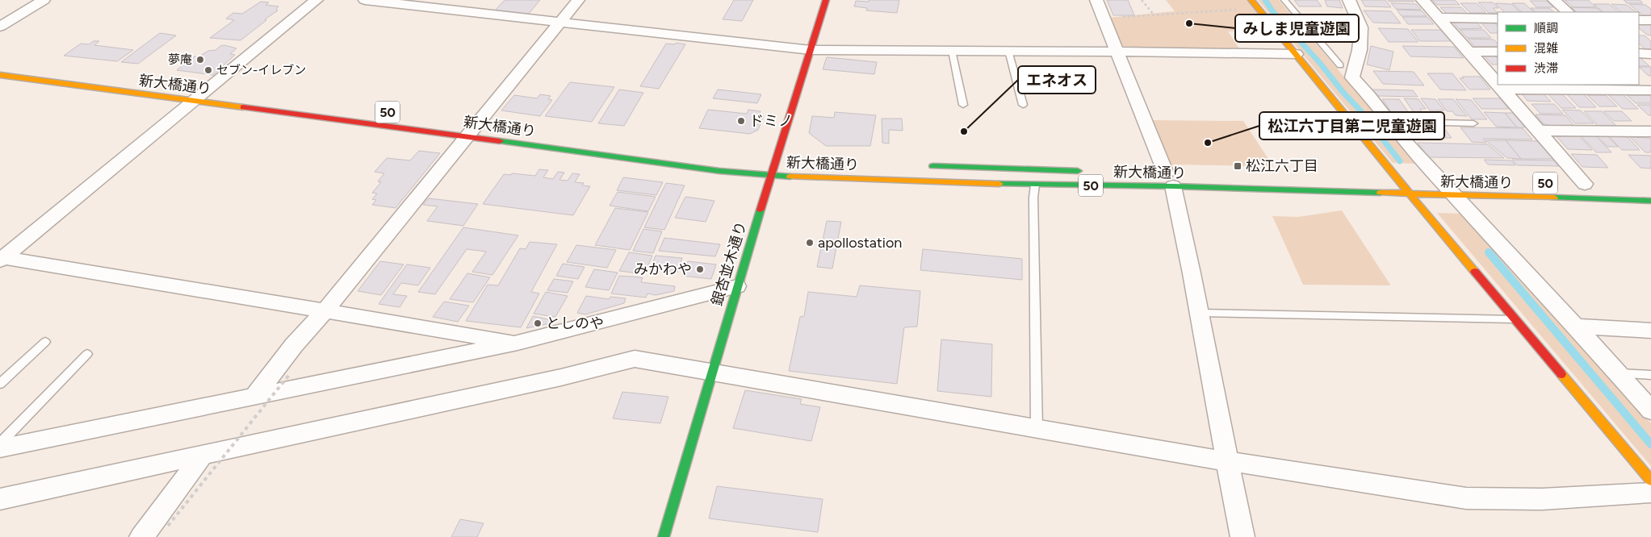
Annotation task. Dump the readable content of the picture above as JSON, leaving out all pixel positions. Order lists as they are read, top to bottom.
{
  "streets": {
    "main road": ["新大橋通り", "50", "銀杏並木通り"]
  },
  "crossings": [
    ["新大橋通り", "銀杏並木通り"]
  ],
  "places": {
    "other": [
      "みしま児童遊園",
      "夢庵",
      "セブン-イレブン",
      "ドミノ",
      "エネオス",
      "松江六丁目第二児童遊園",
      "apollostation",
      "みかわや",
      "としのや"
    ],
    "transit": ["松江六丁目"]
  },
  "legend": ["順調", "混雑", "渋滞"]
}
